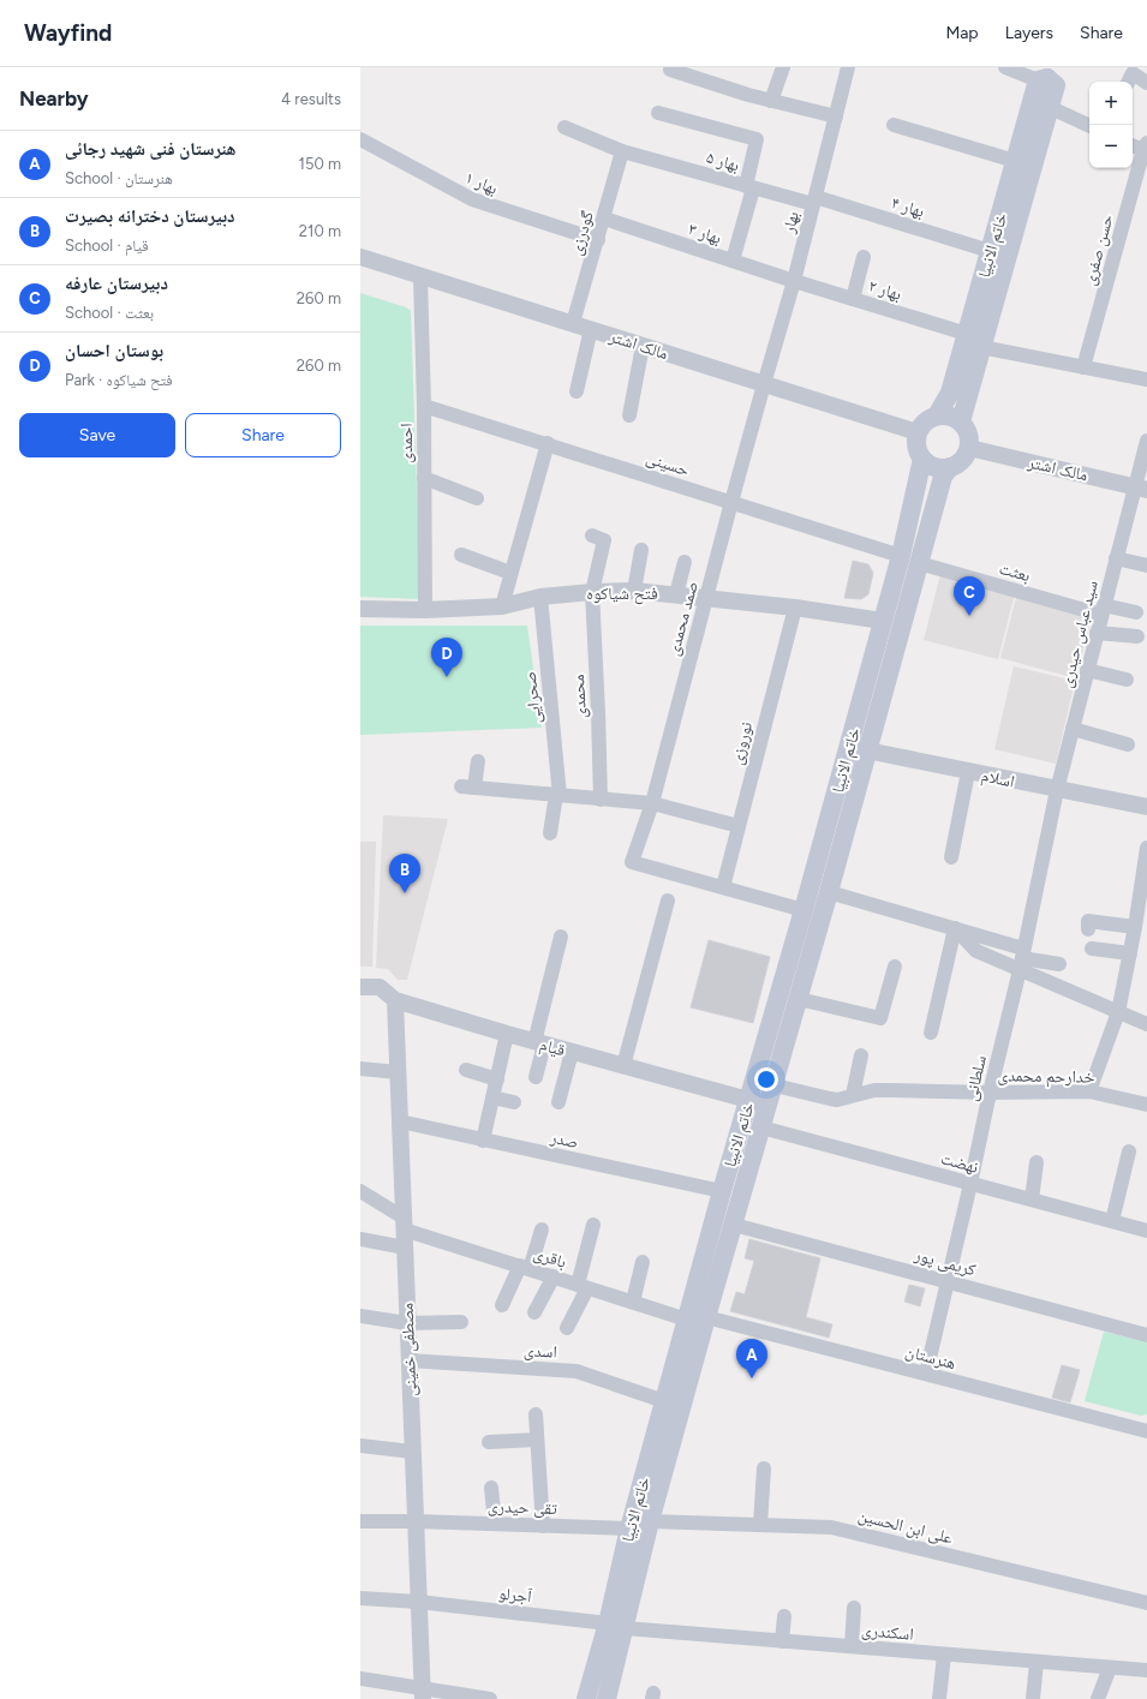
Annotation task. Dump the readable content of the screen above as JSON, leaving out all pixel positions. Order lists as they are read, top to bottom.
{
  "streets": {
    "main road": ["خاتم الانبیا"],
    "street": [
      "بهار ۵",
      "بهار ۱",
      "بهار ۴",
      "بهار",
      "گودرزی",
      "بهار ۳",
      "حسن صفری",
      "بهار ۲",
      "مالک اشتر",
      "احمدی",
      "حسینی",
      "بعثت",
      "فتح شیاکوه",
      "صمد محمدی",
      "سید عباس حیدری",
      "محمدی",
      "صحرایی",
      "نوروزی",
      "اسلام",
      "قیام",
      "خدارحم محمدی",
      "سلطانی",
      "صدر",
      "نهضت",
      "باقری",
      "کریمی پور",
      "مصطفی خمینی",
      "اسدی",
      "هنرستان",
      "تقی حیدری",
      "علی ابن الحسین",
      "آجرلو",
      "اسکندری"
    ]
  },
  "crossings": [
    ["بهار ۵", "بهار ۴"],
    ["بهار ۵", "بهار"],
    ["بهار ۵", "گودرزی"],
    ["بهار ۱", "گودرزی"],
    ["بهار ۴", "بهار"],
    ["بهار ۴", "خاتم الانبیا"],
    ["بهار", "بهار ۳"],
    ["بهار", "بهار ۲"],
    ["بهار", "مالک اشتر"],
    ["بهار", "صمد محمدی"],
    ["گودرزی", "بهار ۳"],
    ["گودرزی", "مالک اشتر"],
    ["بهار ۳", "بهار ۲"],
    ["خاتم الانبیا", "بهار ۲"],
    ["خاتم الانبیا", "مالک اشتر"],
    ["خاتم الانبیا", "حسینی"],
    ["خاتم الانبیا", "بعثت"],
    ["خاتم الانبیا", "فتح شیاکوه"],
    ["خاتم الانبیا", "اسلام"],
    ["خاتم الانبیا", "قیام"],
    ["خاتم الانبیا", "خدارحم محمدی"],
    ["خاتم الانبیا", "صدر"],
    ["خاتم الانبیا", "نهضت"],
    ["خاتم الانبیا", "باقری"],
    ["خاتم الانبیا", "کریمی پور"],
    ["خاتم الانبیا", "اسدی"],
    ["خاتم الانبیا", "هنرستان"],
    ["خاتم الانبیا", "تقی حیدری"],
    ["خاتم الانبیا", "علی ابن الحسین"],
    ["خاتم الانبیا", "آجرلو"],
    ["خاتم الانبیا", "اسکندری"],
    ["مالک اشتر", "احمدی"],
    ["مالک اشتر", "صمد محمدی"],
    ["مالک اشتر", "سید عباس حیدری"],
    ["احمدی", "حسینی"],
    ["احمدی", "فتح شیاکوه"],
    ["حسینی", "صمد محمدی"],
    ["بعثت", "سید عباس حیدری"],
    ["فتح شیاکوه", "صمد محمدی"],
    ["فتح شیاکوه", "محمدی"],
    ["فتح شیاکوه", "صحرایی"],
    ["فتح شیاکوه", "نوروزی"],
    ["صمد محمدی", "نوروزی"],
    ["سید عباس حیدری", "اسلام"],
    ["سید عباس حیدری", "سلطانی"],
    ["اسلام", "سلطانی"],
    ["قیام", "مصطفی خمینی"],
    ["خدارحم محمدی", "سلطانی"],
    ["سلطانی", "نهضت"],
    ["سلطانی", "کریمی پور"],
    ["سلطانی", "هنرستان"],
    ["صدر", "مصطفی خمینی"],
    ["باقری", "مصطفی خمینی"],
    ["مصطفی خمینی", "اسدی"],
    ["مصطفی خمینی", "تقی حیدری"],
    ["مصطفی خمینی", "آجرلو"],
    ["آجرلو", "اسکندری"]
  ],
  "page": {
    "header": "Wayfind",
    "nav": ["Map", "Layers", "Share"],
    "heading": ["Nearby", "4 results"],
    "map_buttons": ["+", "−"],
    "list": [
      {
        "mark": "A",
        "name": "هنرستان فنی شهید رجائی",
        "note": "School · هنرستان",
        "value": "150 m"
      },
      {
        "mark": "B",
        "name": "دبیرستان دخترانه بصیرت",
        "note": "School · قیام",
        "value": "210 m"
      },
      {
        "mark": "C",
        "name": "دبیرستان عارفه",
        "note": "School · بعثت",
        "value": "260 m"
      },
      {
        "mark": "D",
        "name": "بوستان احسان",
        "note": "Park · فتح شیاکوه",
        "value": "260 m"
      }
    ],
    "buttons": ["Save", "Share"],
    "pins": [
      "C",
      "D",
      "B",
      "A"
    ]
  }
}
